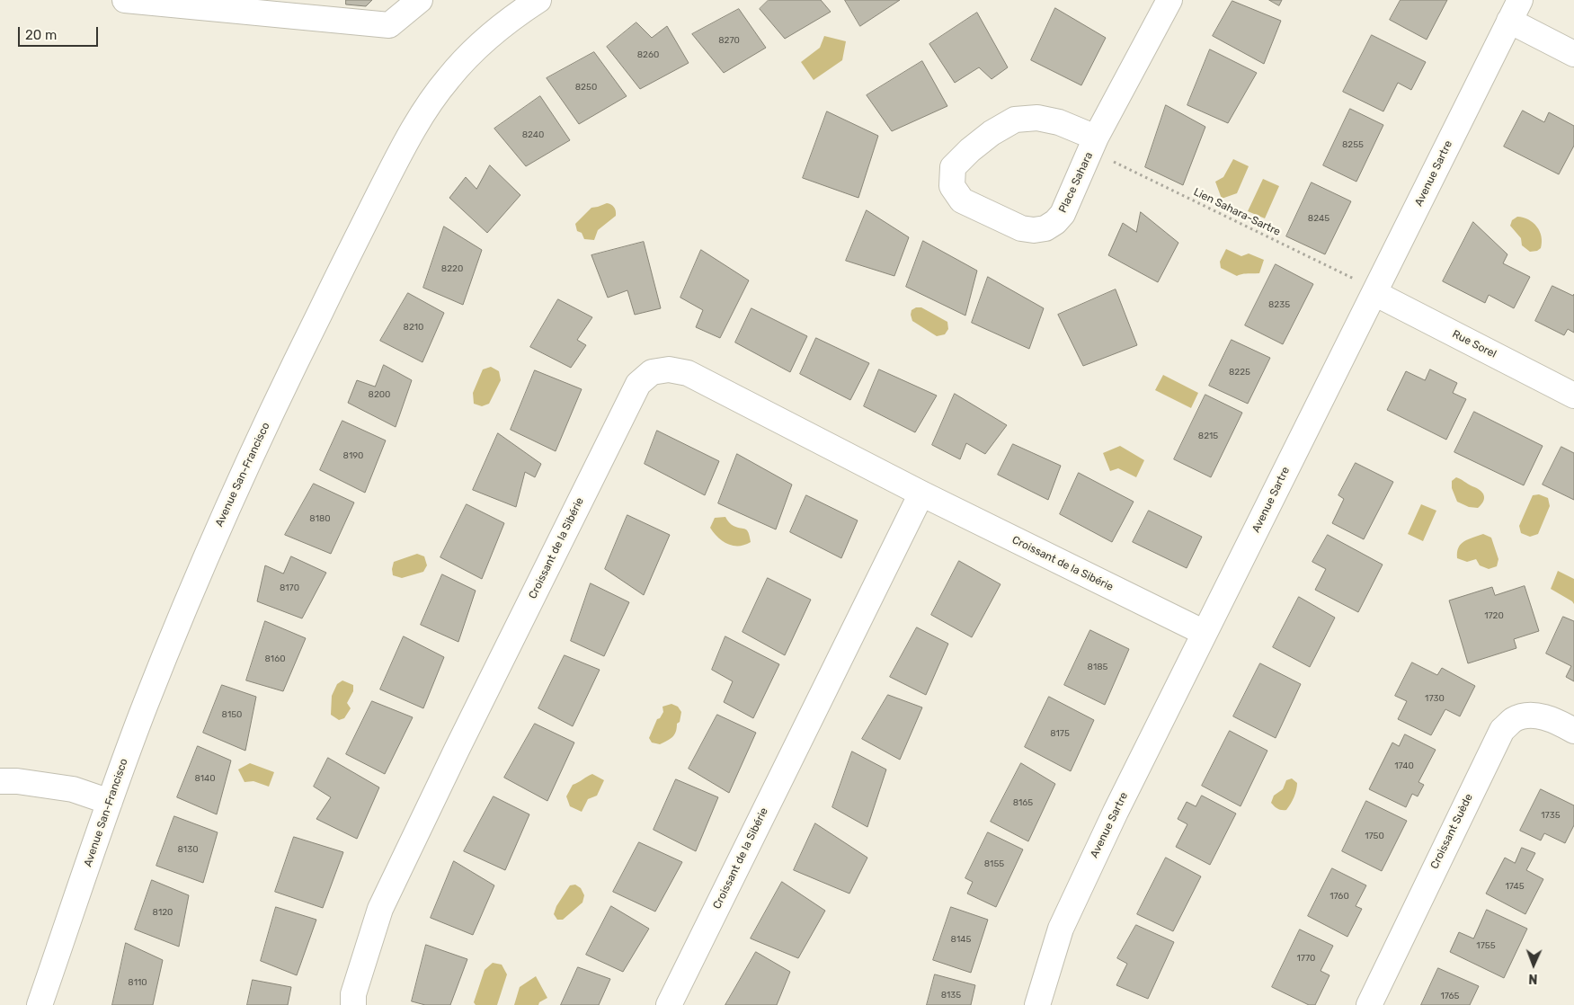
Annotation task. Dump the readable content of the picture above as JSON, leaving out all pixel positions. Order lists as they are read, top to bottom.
{
  "streets": {
    "street": [
      "Avenue Sartre",
      "Place Sahara",
      "Rue Sorel",
      "Avenue San-Francisco",
      "Croissant de la Sibérie",
      "Croissant Suède"
    ],
    "path": ["Lien Sahara-Sartre"]
  },
  "crossings": [
    ["Avenue Sartre", "Lien Sahara-Sartre"],
    ["Avenue Sartre", "Rue Sorel"],
    ["Avenue Sartre", "Croissant de la Sibérie"],
    ["Place Sahara", "Lien Sahara-Sartre"],
    ["Lien Sahara-Sartre", "Rue Sorel"]
  ],
  "house_numbers": [
    "8270",
    "8260",
    "8250",
    "8240",
    "8255",
    "8245",
    "8220",
    "8235",
    "8210",
    "8225",
    "8200",
    "8215",
    "8190",
    "8180",
    "8170",
    "1720",
    "8160",
    "8185",
    "1730",
    "8150",
    "8175",
    "1740",
    "8140",
    "8165",
    "1735",
    "1750",
    "8130",
    "8155",
    "1745",
    "1760",
    "8120",
    "8145",
    "1755",
    "1770",
    "8110",
    "8135",
    "1765"
  ],
  "scale_bar": "20 m",
  "north": "bottom"
}
